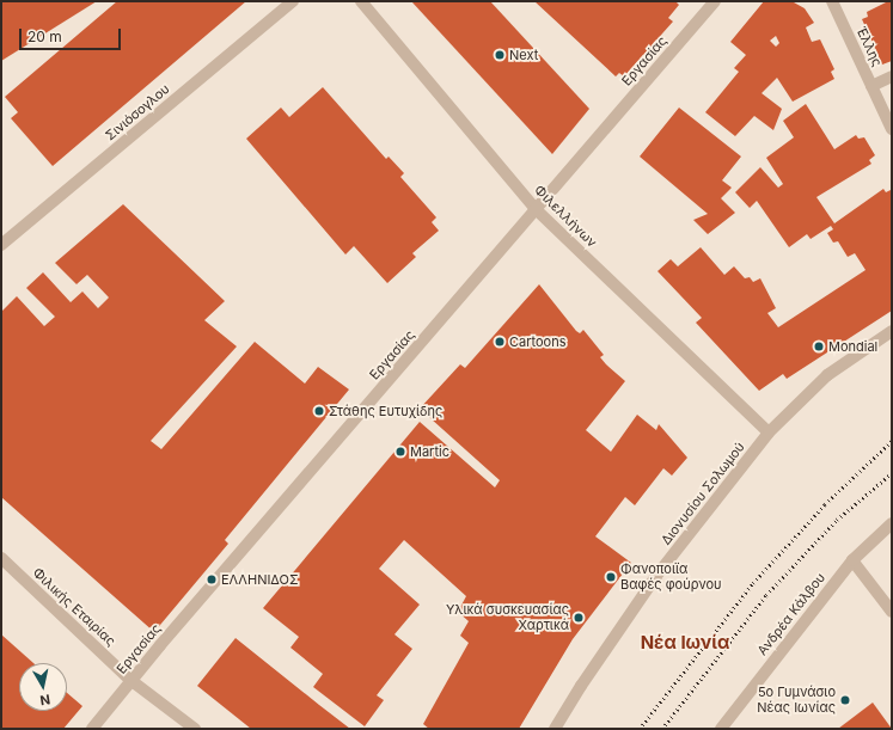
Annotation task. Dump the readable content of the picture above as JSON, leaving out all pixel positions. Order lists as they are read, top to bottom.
{
  "streets": {
    "street": [
      "Έλλης",
      "Εργασίας",
      "Σινιόσογλου",
      "Φιλελλήνων",
      "Διονυσίου Σολωμού",
      "Φιλικής Εταιρίας",
      "Ανδρέα Κάλβου"
    ]
  },
  "crossings": [
    ["Εργασίας", "Φιλελλήνων"],
    ["Εργασίας", "Φιλικής Εταιρίας"],
    ["Φιλελλήνων", "Διονυσίου Σολωμού"]
  ],
  "districts": ["Νέα Ιωνία"],
  "places": [
    "Next",
    "Cartoons",
    "Mondial",
    "Στάθης Ευτυχίδης",
    "Martic",
    "Φανοποιϊα Βαφές φούρνου",
    "ΕΛΛΗΝΙΔΟΣ",
    "Υλικά συσκευασίας Χαρτικά",
    "5ο Γυμνάσιο Νέας Ιωνίας"
  ],
  "scale_bar": "20 m",
  "north": "bottom"
}
